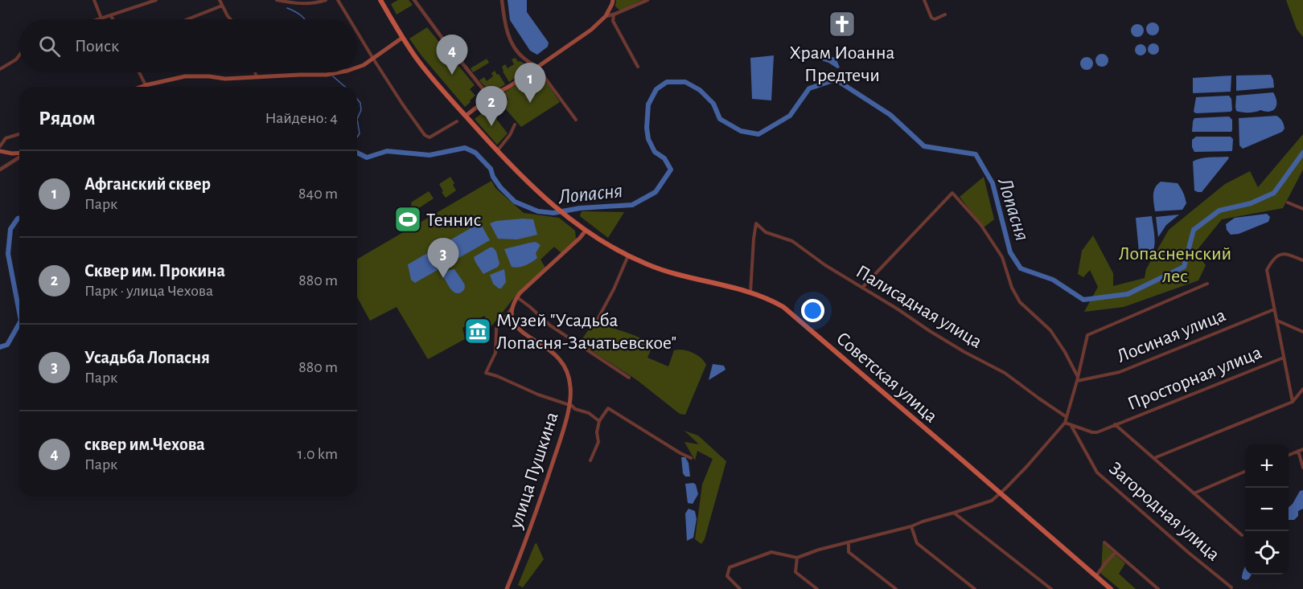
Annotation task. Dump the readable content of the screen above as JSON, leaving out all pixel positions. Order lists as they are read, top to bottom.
{
  "streets": {
    "main road": ["Советская улица", "улица Пушкина"],
    "street": [
      "Палисадная улица",
      "Лосиная улица",
      "Просторная улица",
      "Загородная улица"
    ]
  },
  "crossings": [
    ["Палисадная улица", "Советская улица"],
    ["Просторная улица", "Загородная улица"]
  ],
  "water": ["Лопасня"],
  "parks": ["Лопасненский лес"],
  "places": {
    "church": ["Храм Иоанна Предтечи"],
    "sports": ["Теннис"],
    "museum": ["Музей \"Усадьба Лопасня-Зачатьевское\""]
  },
  "page": {
    "search": "Поиск",
    "pins": [
      "4",
      "1",
      "2",
      "3"
    ],
    "heading": ["Рядом", "Найдено: 4"],
    "list": [
      {
        "mark": "1",
        "name": "Афганский сквер",
        "note": "Парк",
        "value": "840 m"
      },
      {
        "mark": "2",
        "name": "Сквер им. Прокина",
        "note": "Парк · улица Чехова",
        "value": "880 m"
      },
      {
        "mark": "3",
        "name": "Усадьба Лопасня",
        "note": "Парк",
        "value": "880 m"
      },
      {
        "mark": "4",
        "name": "сквер им.Чехова",
        "note": "Парк",
        "value": "1.0 km"
      }
    ],
    "map_buttons": ["+", "−"]
  }
}
